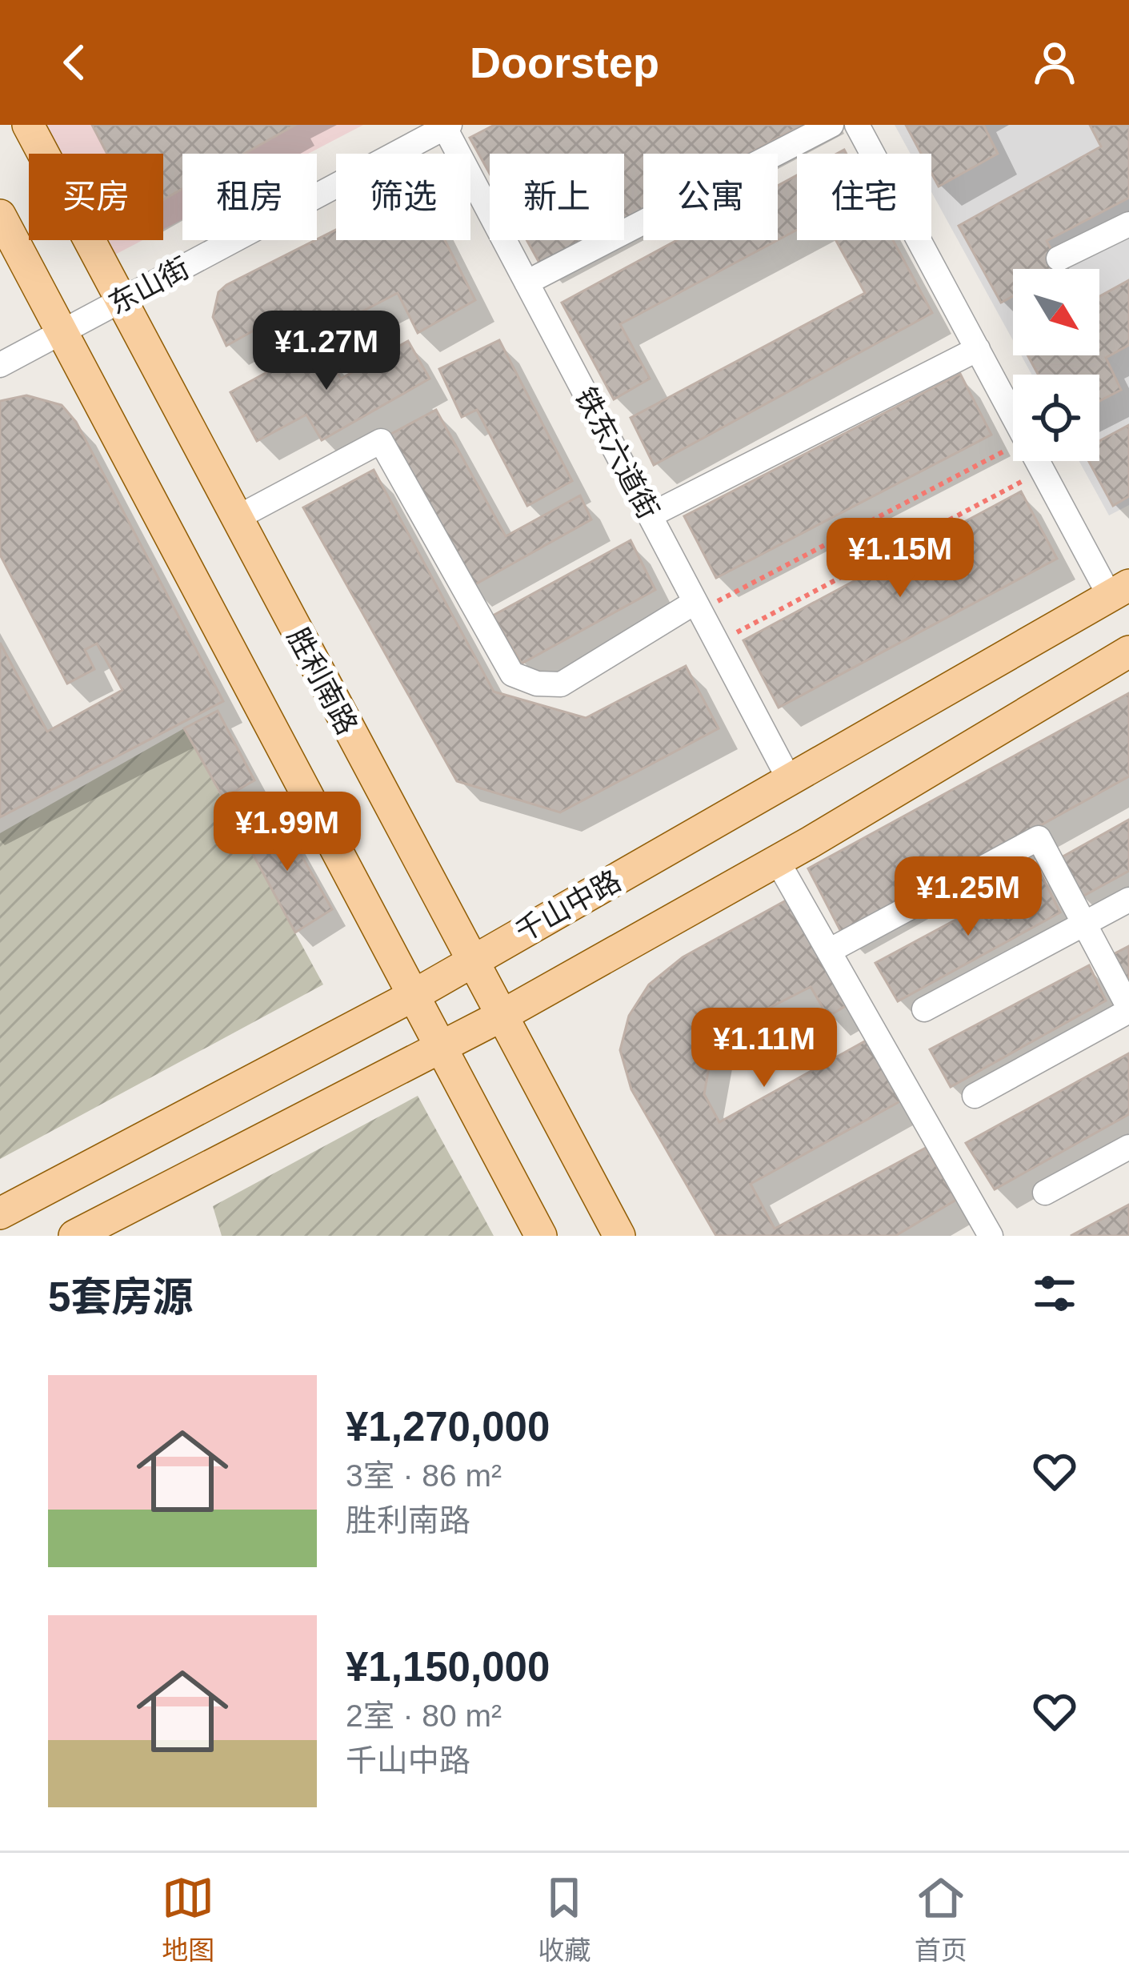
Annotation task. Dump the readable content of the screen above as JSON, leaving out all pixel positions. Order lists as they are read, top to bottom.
{
  "streets": {
    "main road": ["胜利南路", "千山中路"],
    "street": ["东山街", "铁东六道街"]
  },
  "crossings": [
    ["东山街", "铁东六道街"],
    ["东山街", "胜利南路"],
    ["铁东六道街", "千山中路"],
    ["胜利南路", "千山中路"]
  ],
  "north": "bottom right",
  "page": {
    "header": "Doorstep",
    "chip": [
      "买房",
      "租房",
      "筛选",
      "新上",
      "公寓",
      "住宅"
    ],
    "price": [
      "¥1.27M",
      "¥1.15M",
      "¥1.99M",
      "¥1.25M",
      "¥1.11M"
    ],
    "heading": "5套房源",
    "list": [
      {
        "name": "¥1,270,000",
        "note": "3室 · 86 m² · 胜利南路"
      },
      {
        "name": "¥1,150,000",
        "note": "2室 · 80 m² · 千山中路"
      }
    ],
    "tabs": ["地图", "收藏", "首页"]
  }
}
